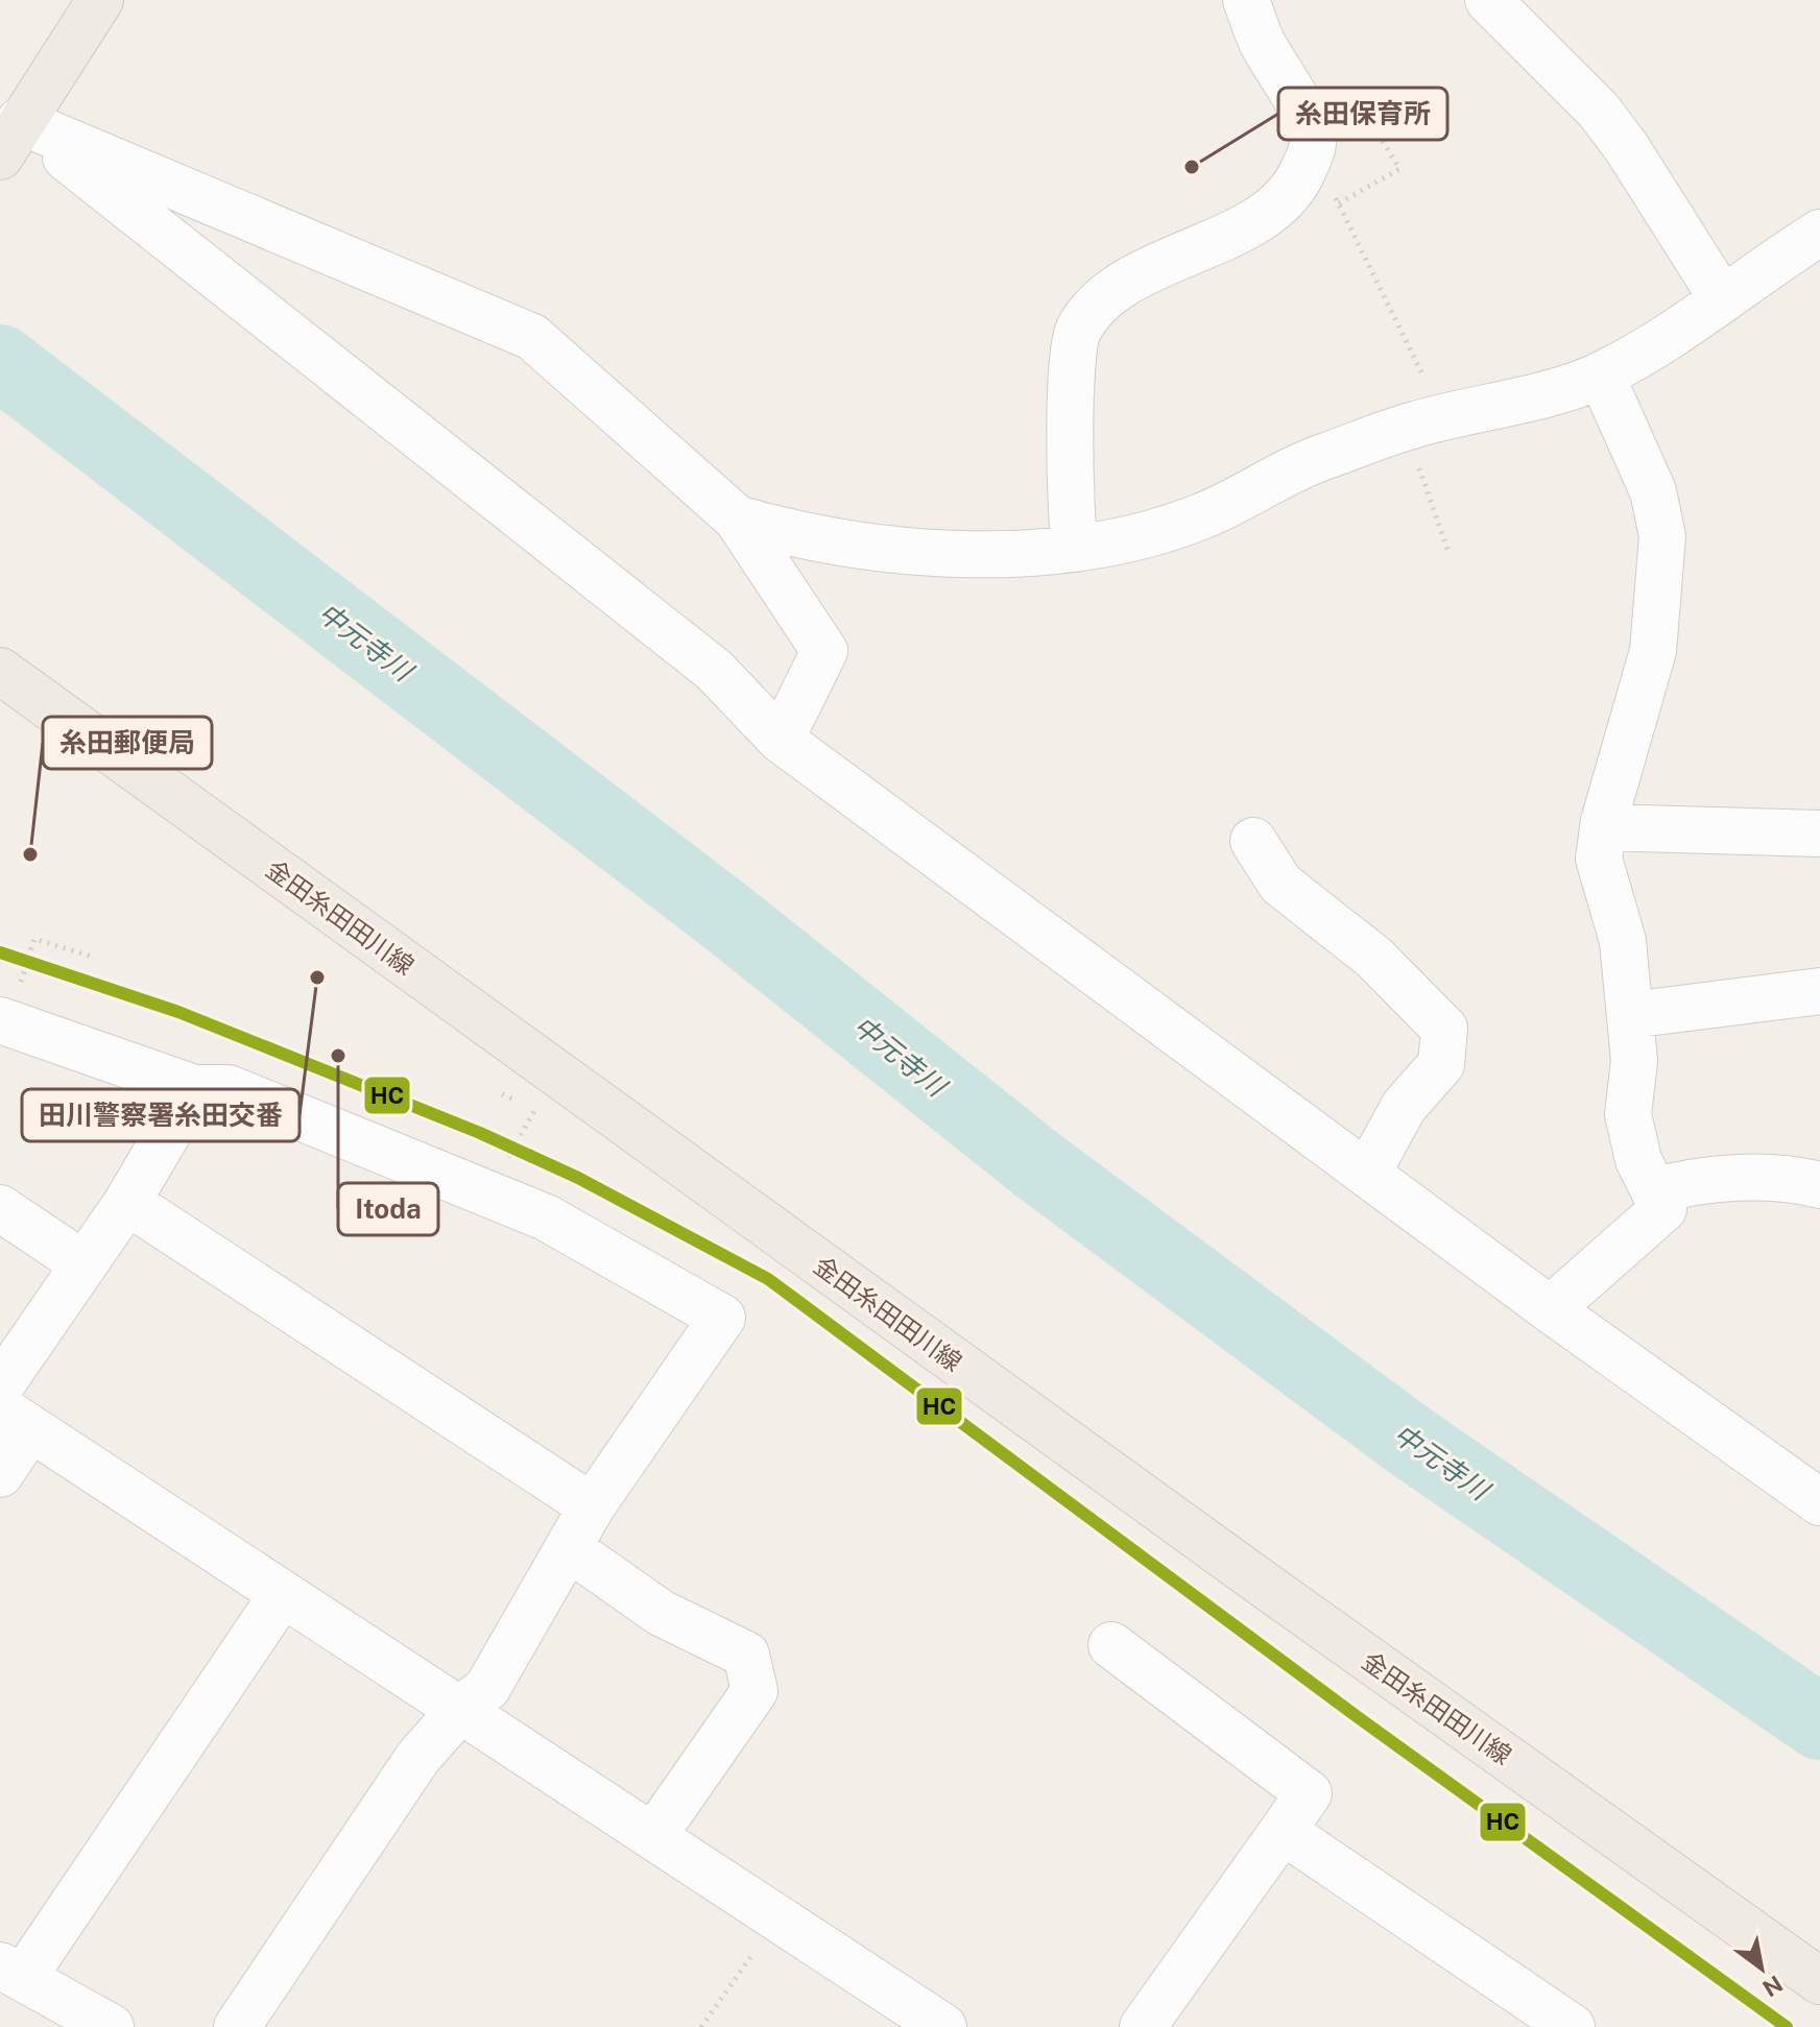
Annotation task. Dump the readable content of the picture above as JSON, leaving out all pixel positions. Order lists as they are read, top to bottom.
{
  "streets": {
    "main road": ["金田糸田田川線"]
  },
  "water": ["中元寺川"],
  "places": [
    "糸田保育所",
    "糸田郵便局",
    "田川警察署糸田交番",
    "Itoda"
  ],
  "lines": ["transit line HC"],
  "north": "bottom right"
}
